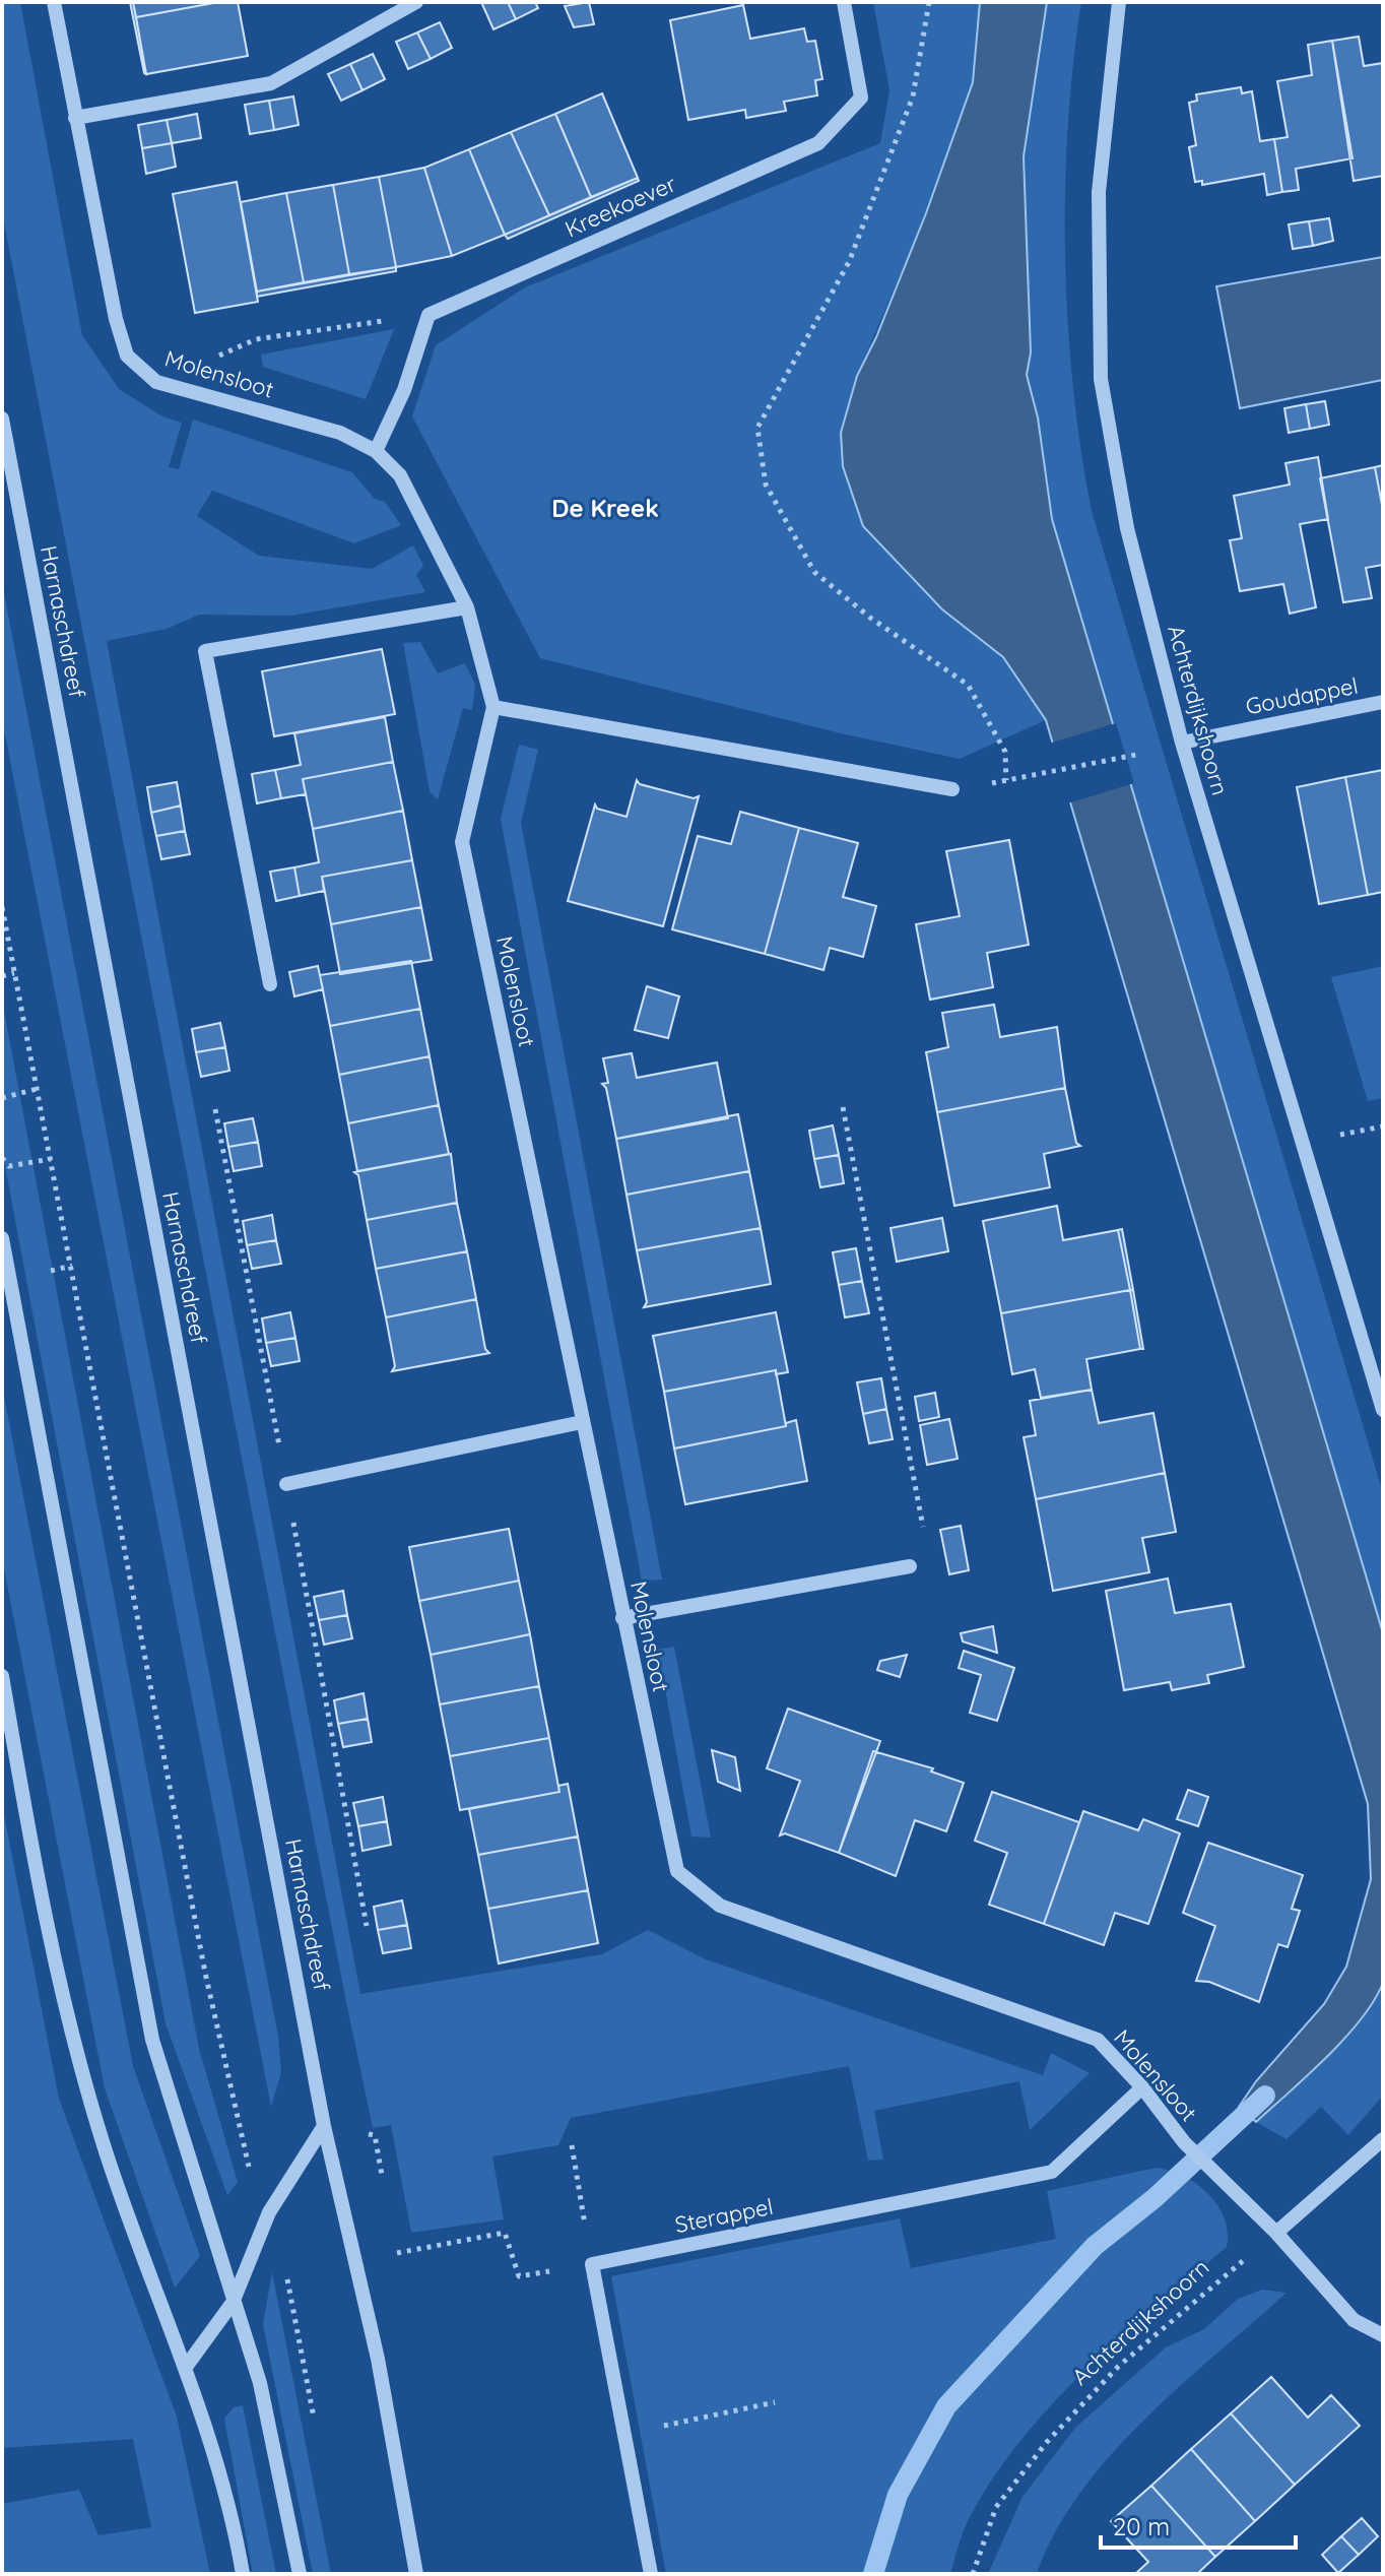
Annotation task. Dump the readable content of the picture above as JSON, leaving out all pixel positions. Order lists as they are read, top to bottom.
{
  "streets": {
    "street": [
      "Kreekoever",
      "Molensloot",
      "Harnaschdreef",
      "Goudappel",
      "Achterdijkshoorn",
      "Sterappel"
    ]
  },
  "crossings": [
    ["Molensloot", "Achterdijkshoorn"],
    ["Molensloot", "Sterappel"],
    ["Goudappel", "Achterdijkshoorn"]
  ],
  "districts": ["De Kreek"],
  "scale_bar": "20 m"
}
